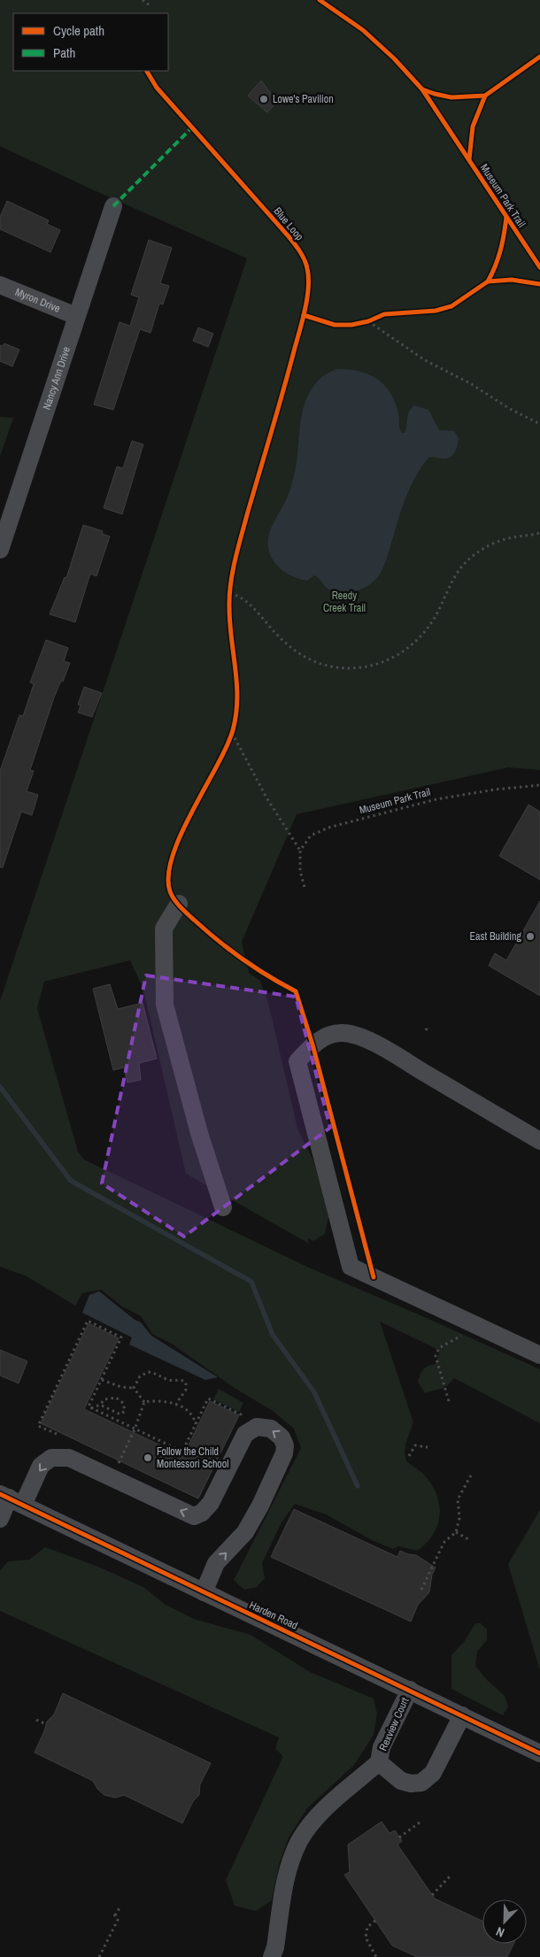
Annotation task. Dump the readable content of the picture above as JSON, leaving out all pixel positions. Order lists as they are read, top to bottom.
{
  "streets": {
    "street": [
      "Myron Drive",
      "Nancy Ann Drive",
      "Harden Road",
      "Rexview Court"
    ],
    "cycle path": ["Museum Park Trail", "Blue Loop"]
  },
  "crossings": [
    ["Myron Drive", "Nancy Ann Drive"],
    ["Harden Road", "Rexview Court"]
  ],
  "parks": ["Reedy Creek Trail"],
  "places": ["Lowe's Pavilion", "East Building", "Follow the Child Montessori School"],
  "legend": ["Cycle path", "Path"],
  "north": "bottom left"
}
